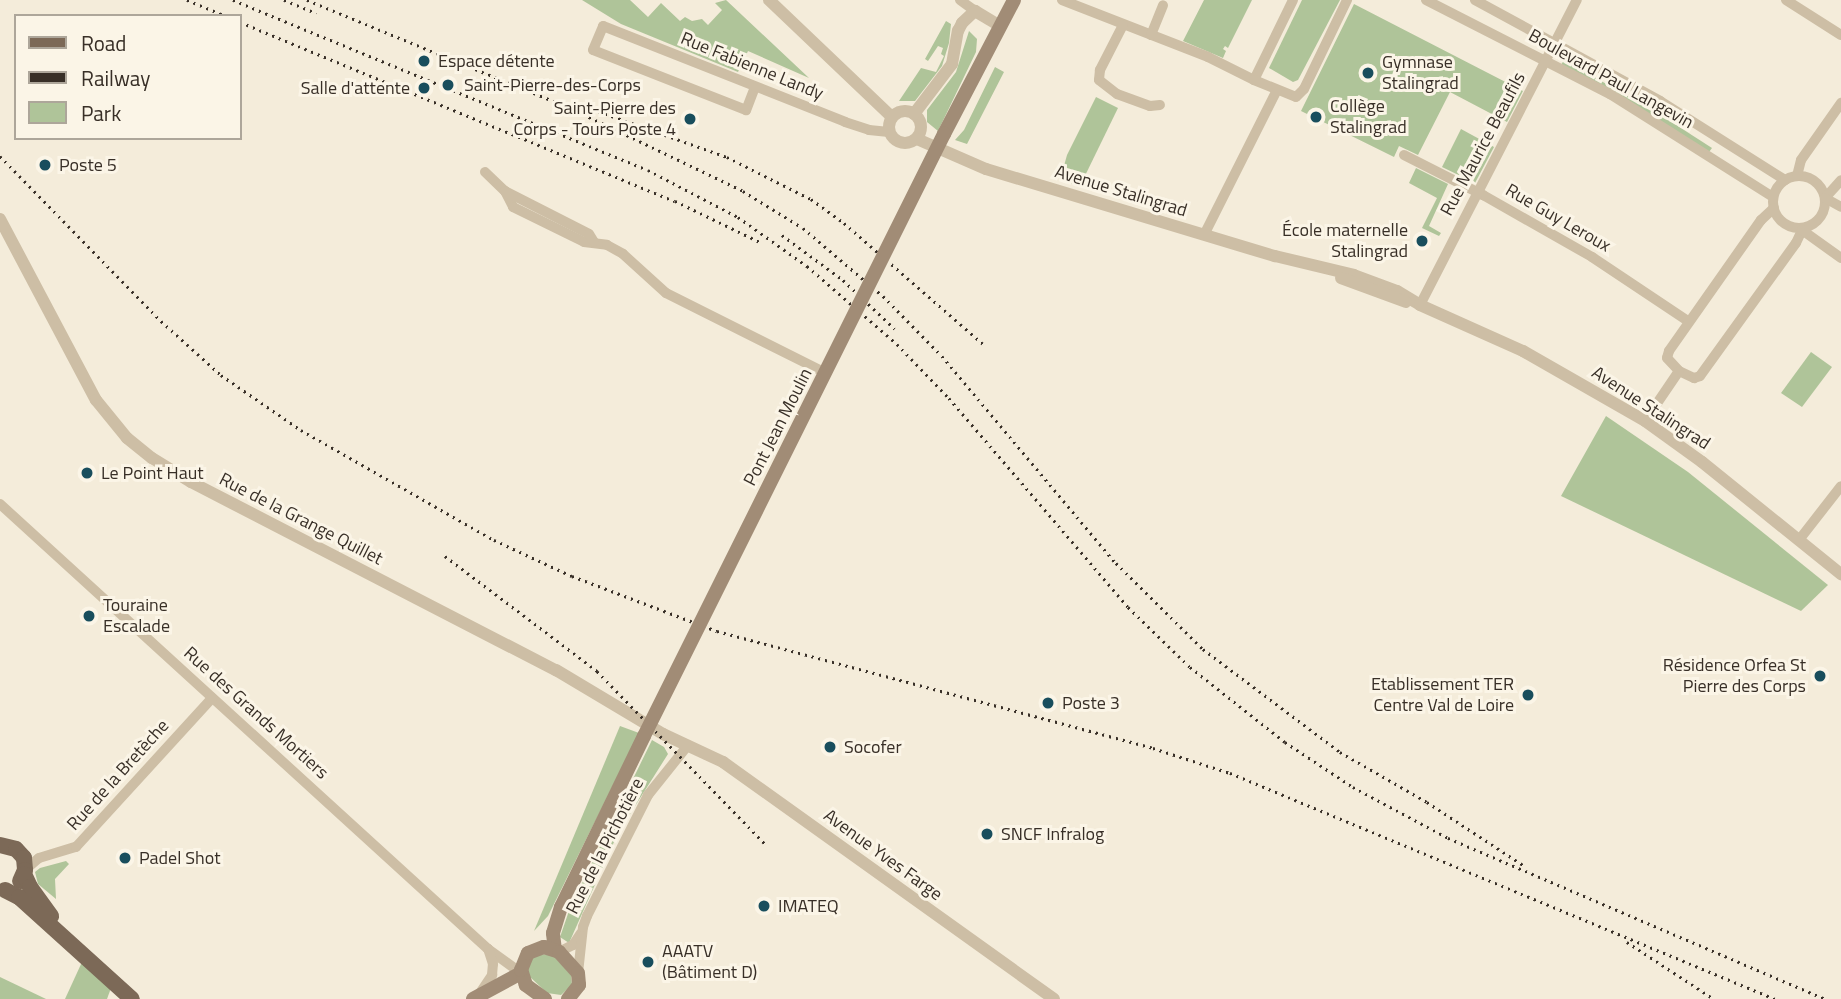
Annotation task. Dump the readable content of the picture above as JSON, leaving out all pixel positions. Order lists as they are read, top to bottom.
{
  "streets": {
    "main road": ["Pont Jean Moulin"],
    "street": [
      "Rue Fabienne Landy",
      "Boulevard Paul Langevin",
      "Rue Maurice Beaufils",
      "Avenue Stalingrad",
      "Rue Guy Leroux",
      "Rue de la Grange Quillet",
      "Rue des Grands Mortiers",
      "Rue de la Bretèche",
      "Rue de la Pichotière",
      "Avenue Yves Farge"
    ]
  },
  "crossings": [
    ["Rue Fabienne Landy", "Avenue Stalingrad"],
    ["Boulevard Paul Langevin", "Rue Maurice Beaufils"],
    ["Rue Maurice Beaufils", "Avenue Stalingrad"],
    ["Rue Maurice Beaufils", "Rue Guy Leroux"],
    ["Rue de la Grange Quillet", "Rue de la Pichotière"],
    ["Rue de la Grange Quillet", "Avenue Yves Farge"],
    ["Rue des Grands Mortiers", "Rue de la Bretèche"],
    ["Rue de la Pichotière", "Avenue Yves Farge"]
  ],
  "places": [
    "Espace détente",
    "Gymnase Stalingrad",
    "Saint-Pierre-des-Corps",
    "Salle d'attente",
    "Collège Stalingrad",
    "Saint-Pierre des Corps - Tours Poste 4",
    "Poste 5",
    "École maternelle Stalingrad",
    "Le Point Haut",
    "Touraine Escalade",
    "Résidence Orfea St Pierre des Corps",
    "Etablissement TER Centre Val de Loire",
    "Poste 3",
    "Socofer",
    "SNCF Infralog",
    "Padel Shot",
    "IMATEQ",
    "AAATV (Bâtiment D)"
  ],
  "legend": ["Road", "Railway", "Park"]
}
